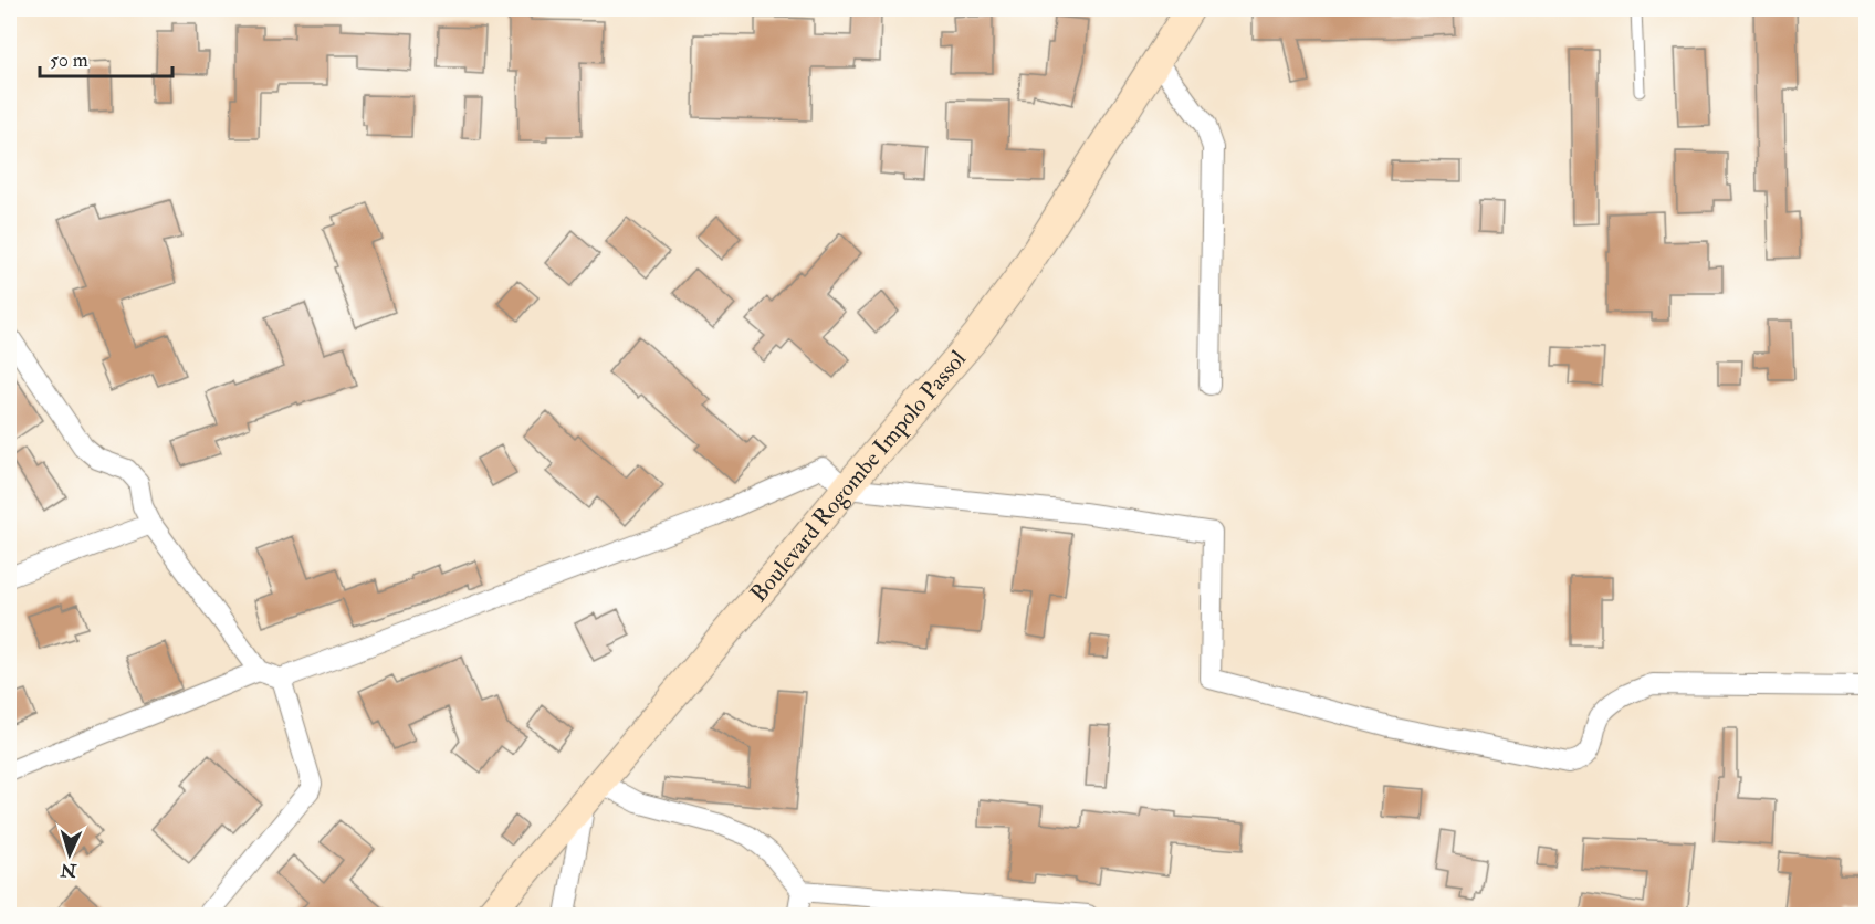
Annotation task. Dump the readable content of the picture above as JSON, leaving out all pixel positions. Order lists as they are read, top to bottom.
{
  "streets": {
    "street": ["Boulevard Rogombe Impolo Passol"]
  },
  "scale_bar": "50 m",
  "north": "bottom"
}
